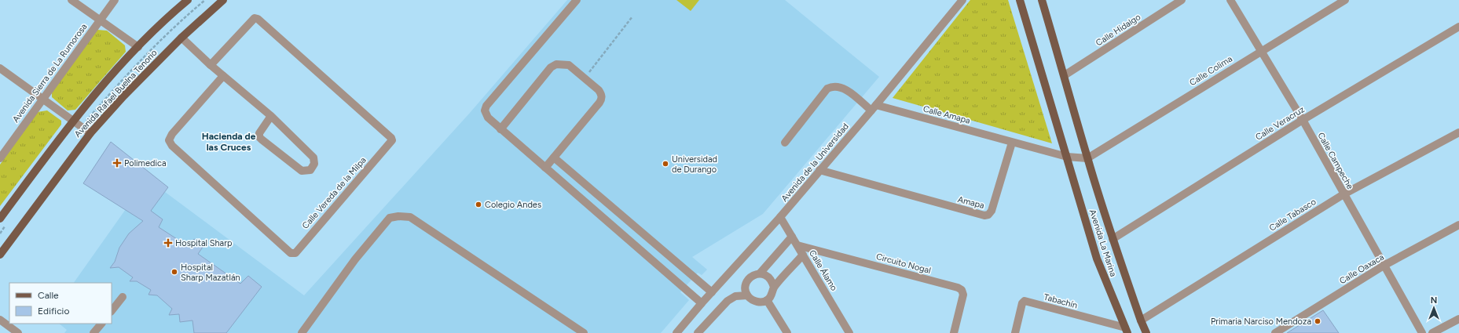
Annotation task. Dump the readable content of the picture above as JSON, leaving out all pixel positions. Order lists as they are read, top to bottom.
{
  "streets": {
    "main road": ["Avenida Rafael Buelna Tenorio", "Avenida La Marina"],
    "street": [
      "Calle Hidalgo",
      "Calle Colima",
      "Avenida Sierra de La Rumorosa",
      "Calle Amapa",
      "Calle Veracruz",
      "Calle Campeche",
      "Avenida de la Universidad",
      "Calle Vereda de la Milpa",
      "Amapa",
      "Calle Tabasco",
      "Circuito Nogal",
      "Calle Oaxaca",
      "Calle Álamo",
      "Tabachín"
    ]
  },
  "crossings": [
    ["Calle Hidalgo", "Avenida La Marina"],
    ["Calle Colima", "Calle Campeche"],
    ["Calle Colima", "Avenida La Marina"],
    ["Calle Amapa", "Avenida de la Universidad"],
    ["Calle Amapa", "Amapa"],
    ["Calle Veracruz", "Calle Campeche"],
    ["Calle Veracruz", "Avenida La Marina"],
    ["Calle Campeche", "Calle Tabasco"],
    ["Calle Campeche", "Calle Oaxaca"],
    ["Avenida de la Universidad", "Amapa"],
    ["Avenida de la Universidad", "Calle Álamo"],
    ["Calle Tabasco", "Avenida La Marina"],
    ["Avenida La Marina", "Tabachín"],
    ["Circuito Nogal", "Calle Álamo"]
  ],
  "districts": ["Hacienda de las Cruces"],
  "places": {
    "health": ["Polimedica", "Hospital Sharp"],
    "other": [
      "Universidad de Durango",
      "Colegio Andes",
      "Hospital Sharp Mazatlán",
      "Primaria Narciso Mendoza"
    ]
  },
  "legend": ["Calle", "Edificio"],
  "north": "top"
}
